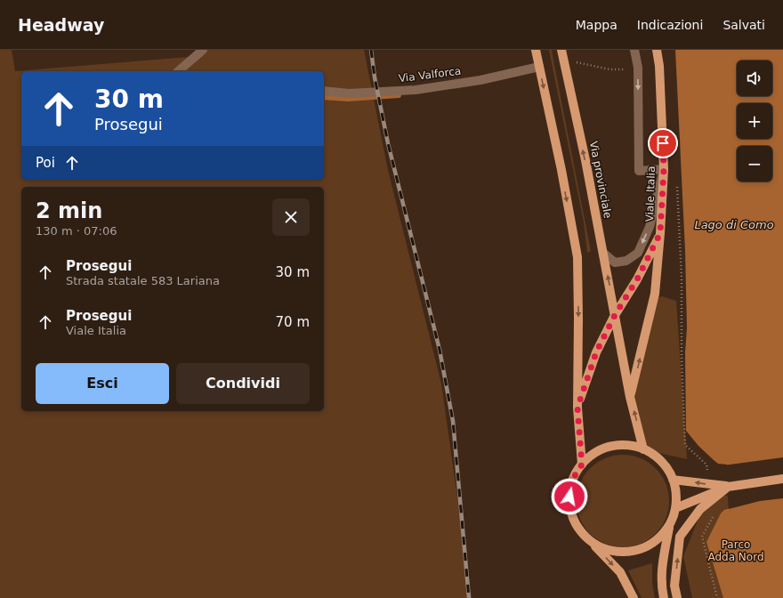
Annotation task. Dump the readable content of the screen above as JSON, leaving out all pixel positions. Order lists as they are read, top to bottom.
{
  "streets": {
    "main road": ["Via provinciale", "Viale Italia"],
    "street": ["Via Valforca"]
  },
  "crossings": [
    ["Via provinciale", "Viale Italia"]
  ],
  "water": ["Lago di Como"],
  "parks": ["Parco Adda Nord"],
  "page": {
    "header": "Headway",
    "nav": ["Mappa", "Indicazioni", "Salvati"],
    "map_buttons": ["+", "−"],
    "turn": ["30 m", "Prosegui"],
    "then": "Poi",
    "heading": ["2 min", "130 m · 07:06"],
    "list": [
      {
        "name": "Prosegui",
        "note": "Strada statale 583 Lariana",
        "value": "30 m"
      },
      {
        "name": "Prosegui",
        "note": "Viale Italia",
        "value": "70 m"
      }
    ],
    "buttons": ["Esci", "Condividi"]
  }
}
